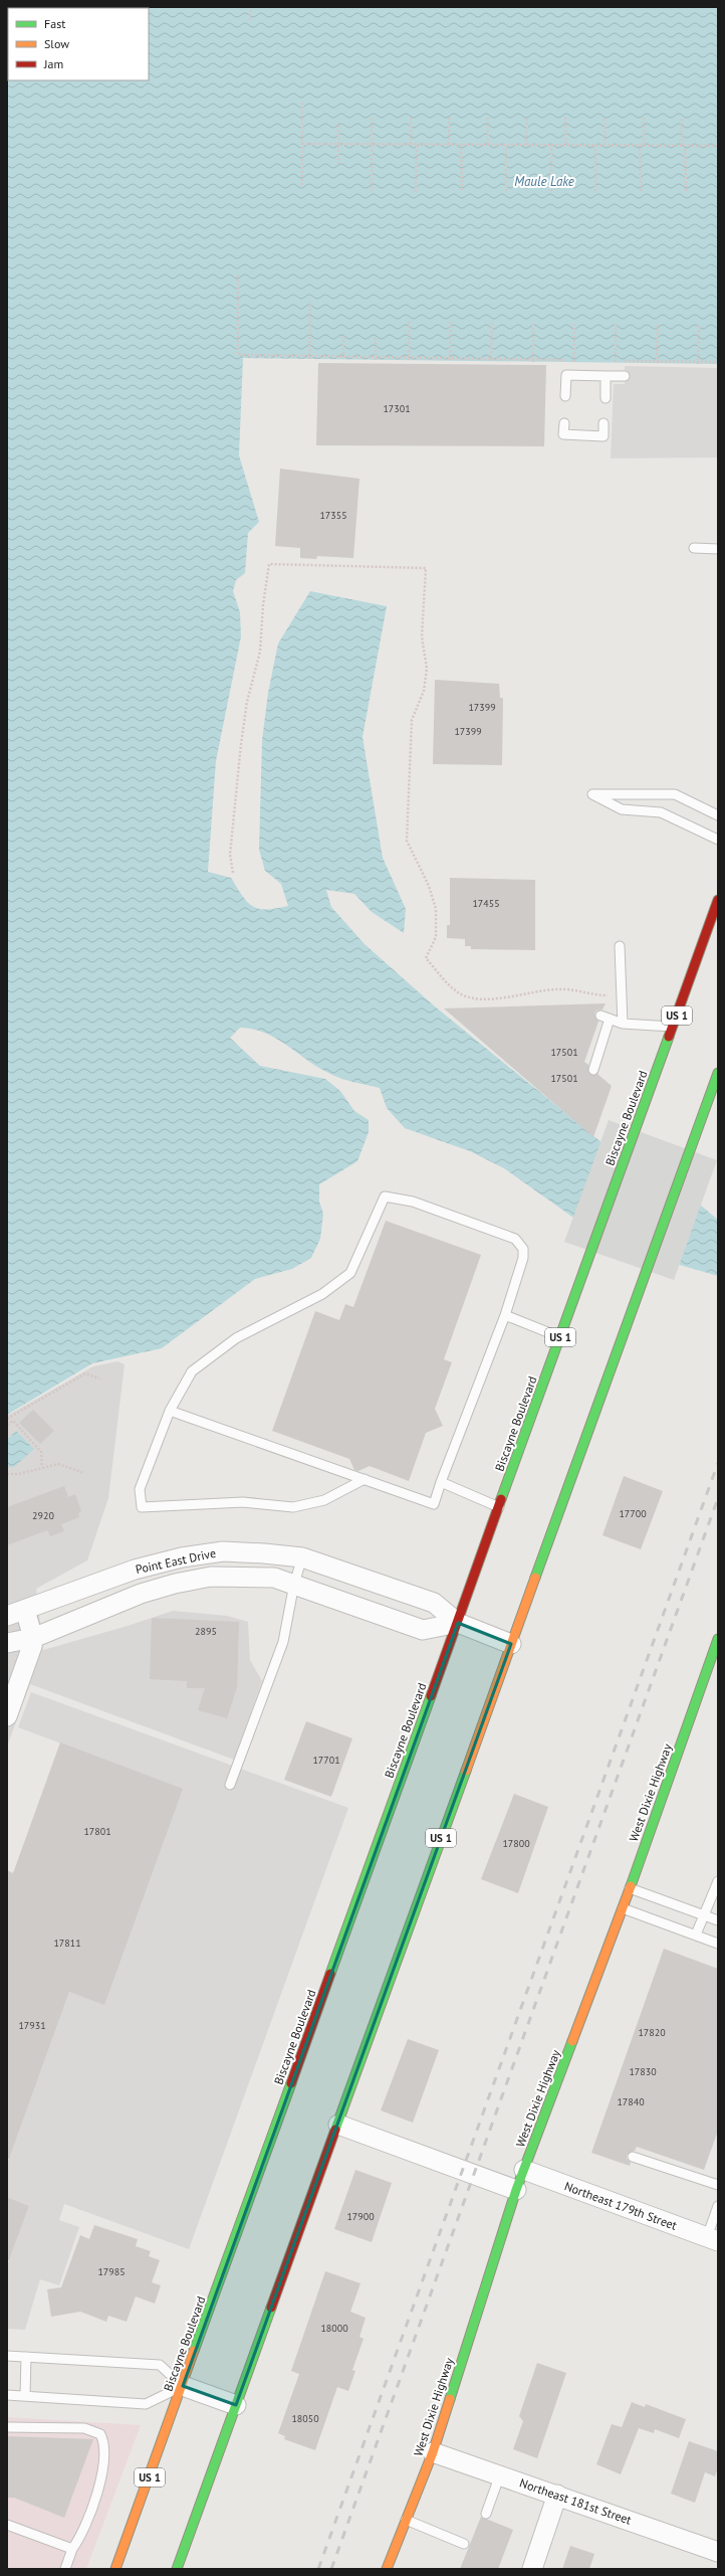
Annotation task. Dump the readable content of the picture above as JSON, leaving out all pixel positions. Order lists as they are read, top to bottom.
{
  "streets": {
    "main road": ["US 1", "Biscayne Boulevard", "West Dixie Highway"],
    "street": ["Point East Drive", "Northeast 179th Street", "Northeast 181st Street"]
  },
  "crossings": [
    ["US 1", "Point East Drive"],
    ["Biscayne Boulevard", "Point East Drive"],
    ["West Dixie Highway", "Northeast 179th Street"],
    ["West Dixie Highway", "Northeast 181st Street"]
  ],
  "water": ["Maule Lake"],
  "house_numbers": [
    "17301",
    "17355",
    "17399",
    "17399",
    "17455",
    "17501",
    "17501",
    "17700",
    "2920",
    "2895",
    "17701",
    "17801",
    "17800",
    "17811",
    "17931",
    "17820",
    "17830",
    "17840",
    "17900",
    "17985",
    "18000",
    "18050"
  ],
  "legend": ["Fast", "Slow", "Jam"]
}
